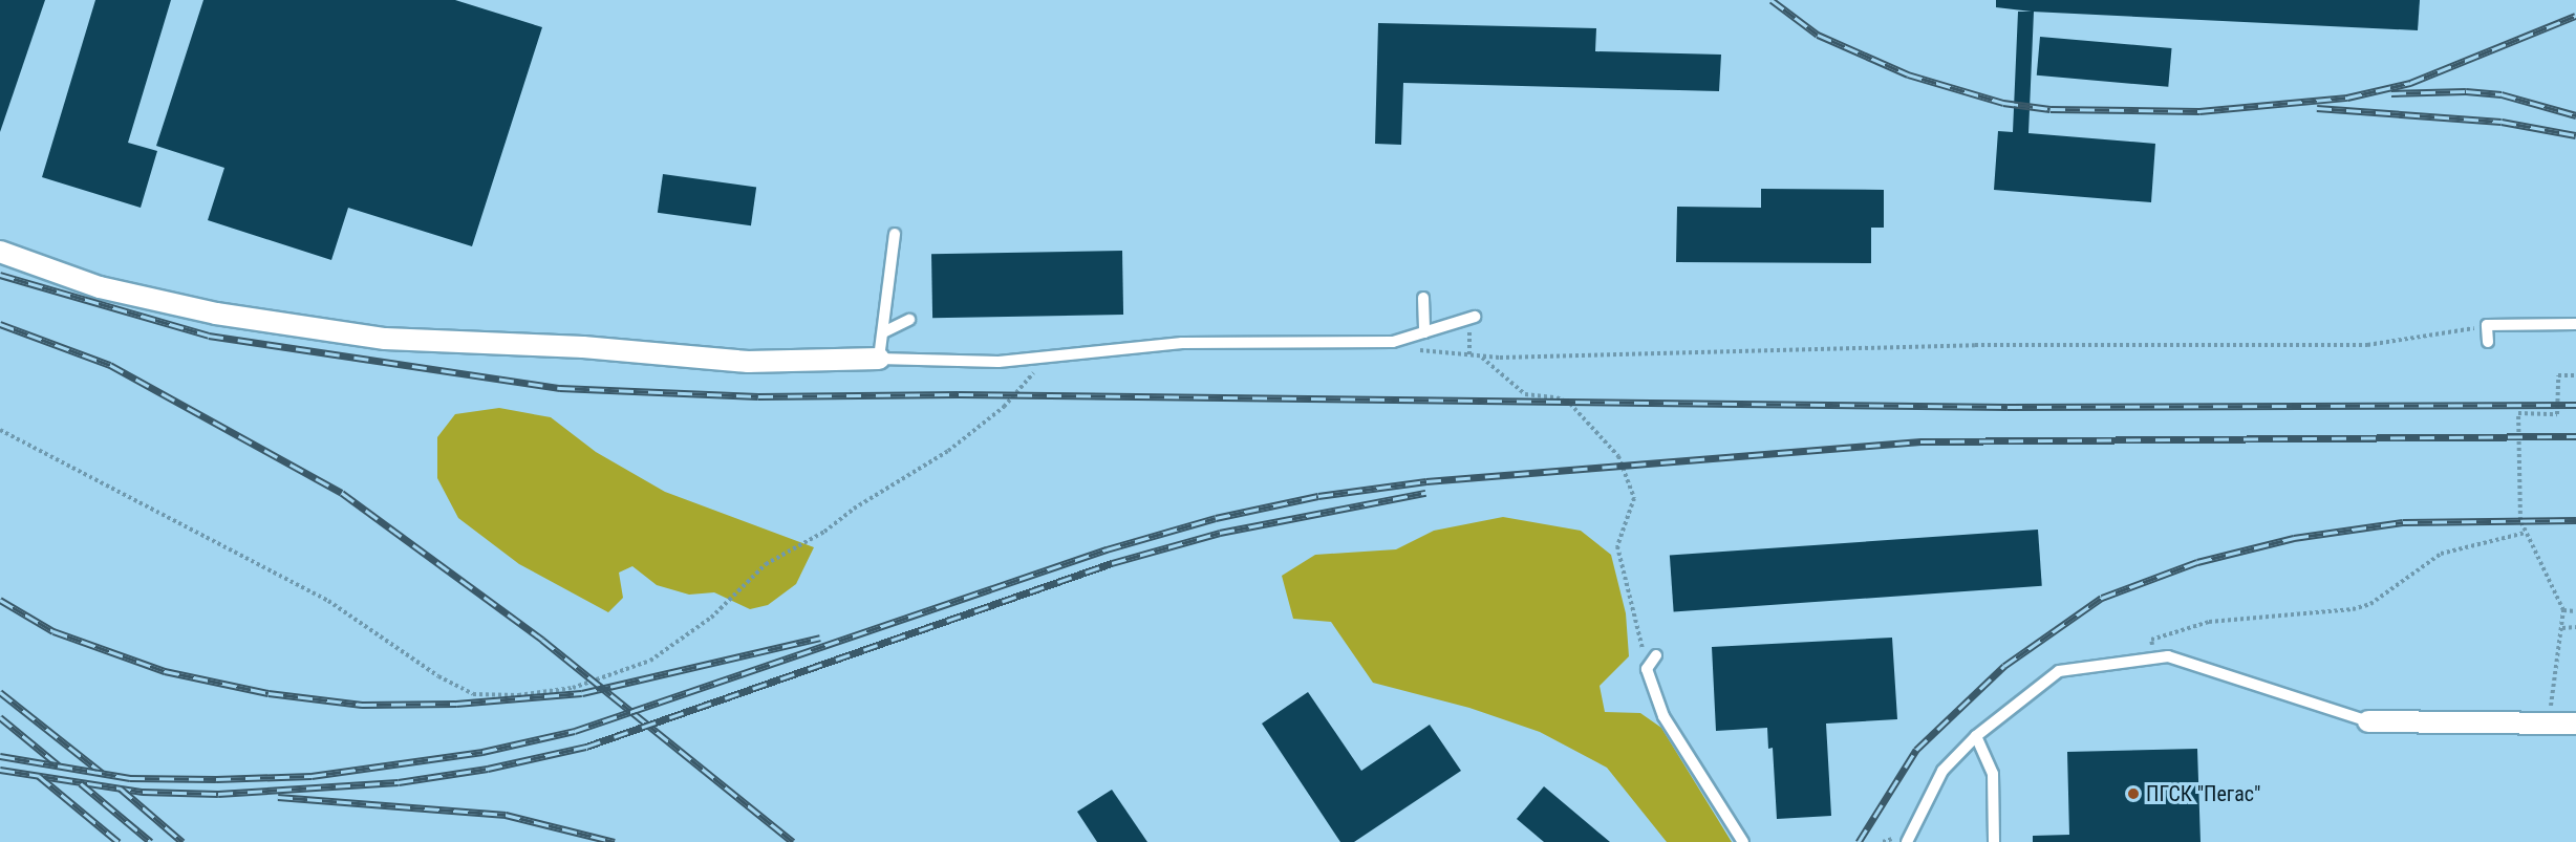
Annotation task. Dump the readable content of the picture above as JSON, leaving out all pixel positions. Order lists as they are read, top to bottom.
{
  "places": ["ПГСК \"Пегас\""]
}
